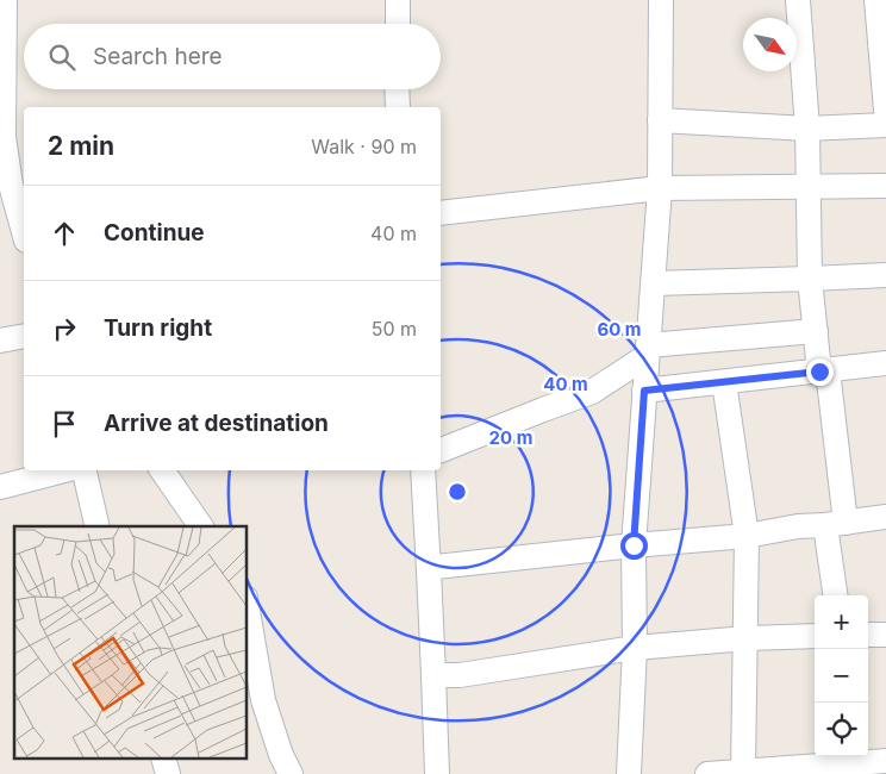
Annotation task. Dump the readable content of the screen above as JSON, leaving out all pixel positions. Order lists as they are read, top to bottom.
{
  "north": "bottom right",
  "page": {
    "search": "Search here",
    "heading": ["2 min", "Walk · 90 m"],
    "list": [
      ["Continue", "40 m"],
      ["Turn right", "50 m"],
      "Arrive at destination"
    ],
    "map_buttons": ["+", "−"]
  },
  "rings": ["60 m", "40 m", "20 m"]
}
